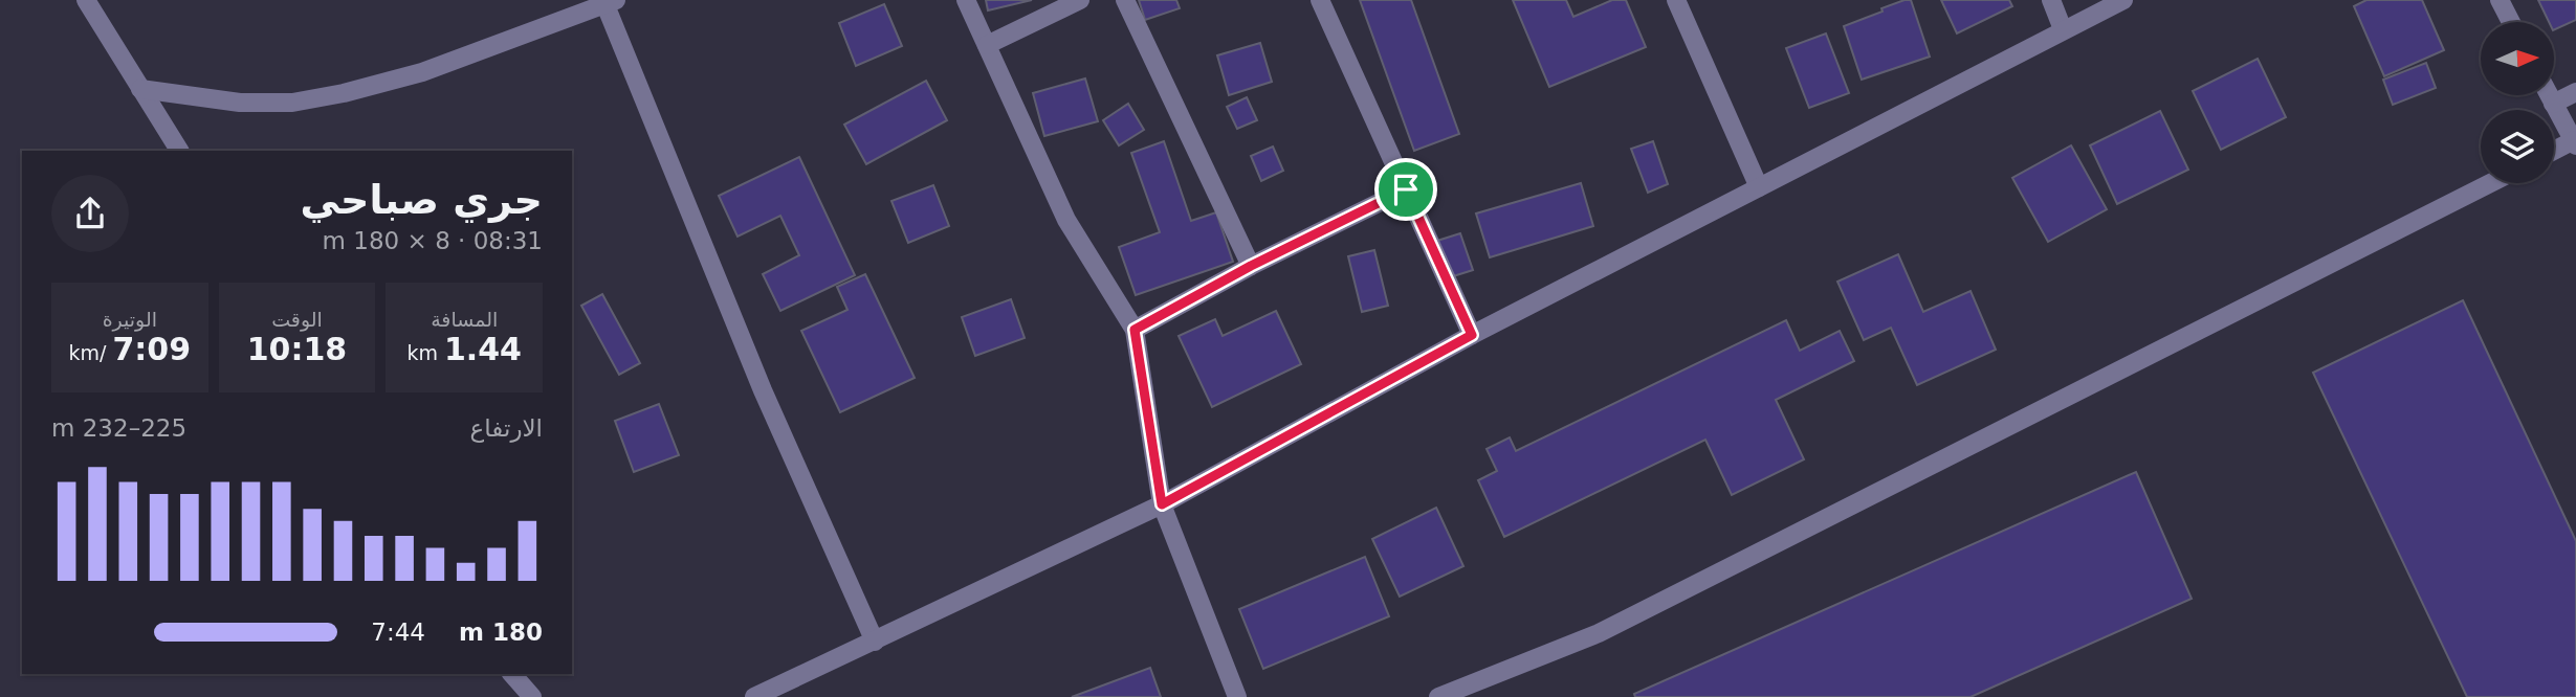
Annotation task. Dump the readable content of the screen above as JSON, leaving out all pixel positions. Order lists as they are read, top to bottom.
{
  "north": "right",
  "page": {
    "heading": ["جري صباحي", "08:31 · 8 × 180 m"],
    "stats": [
      ["المسافة", "1.44 km"],
      ["الوقت", "10:18"],
      ["الوتيرة", "7:09 /km"]
    ],
    "chart": ["الارتفاع", "225–232 m"],
    "list": [
      {
        "name": "180 m",
        "note": "7:44"
      }
    ]
  }
}
